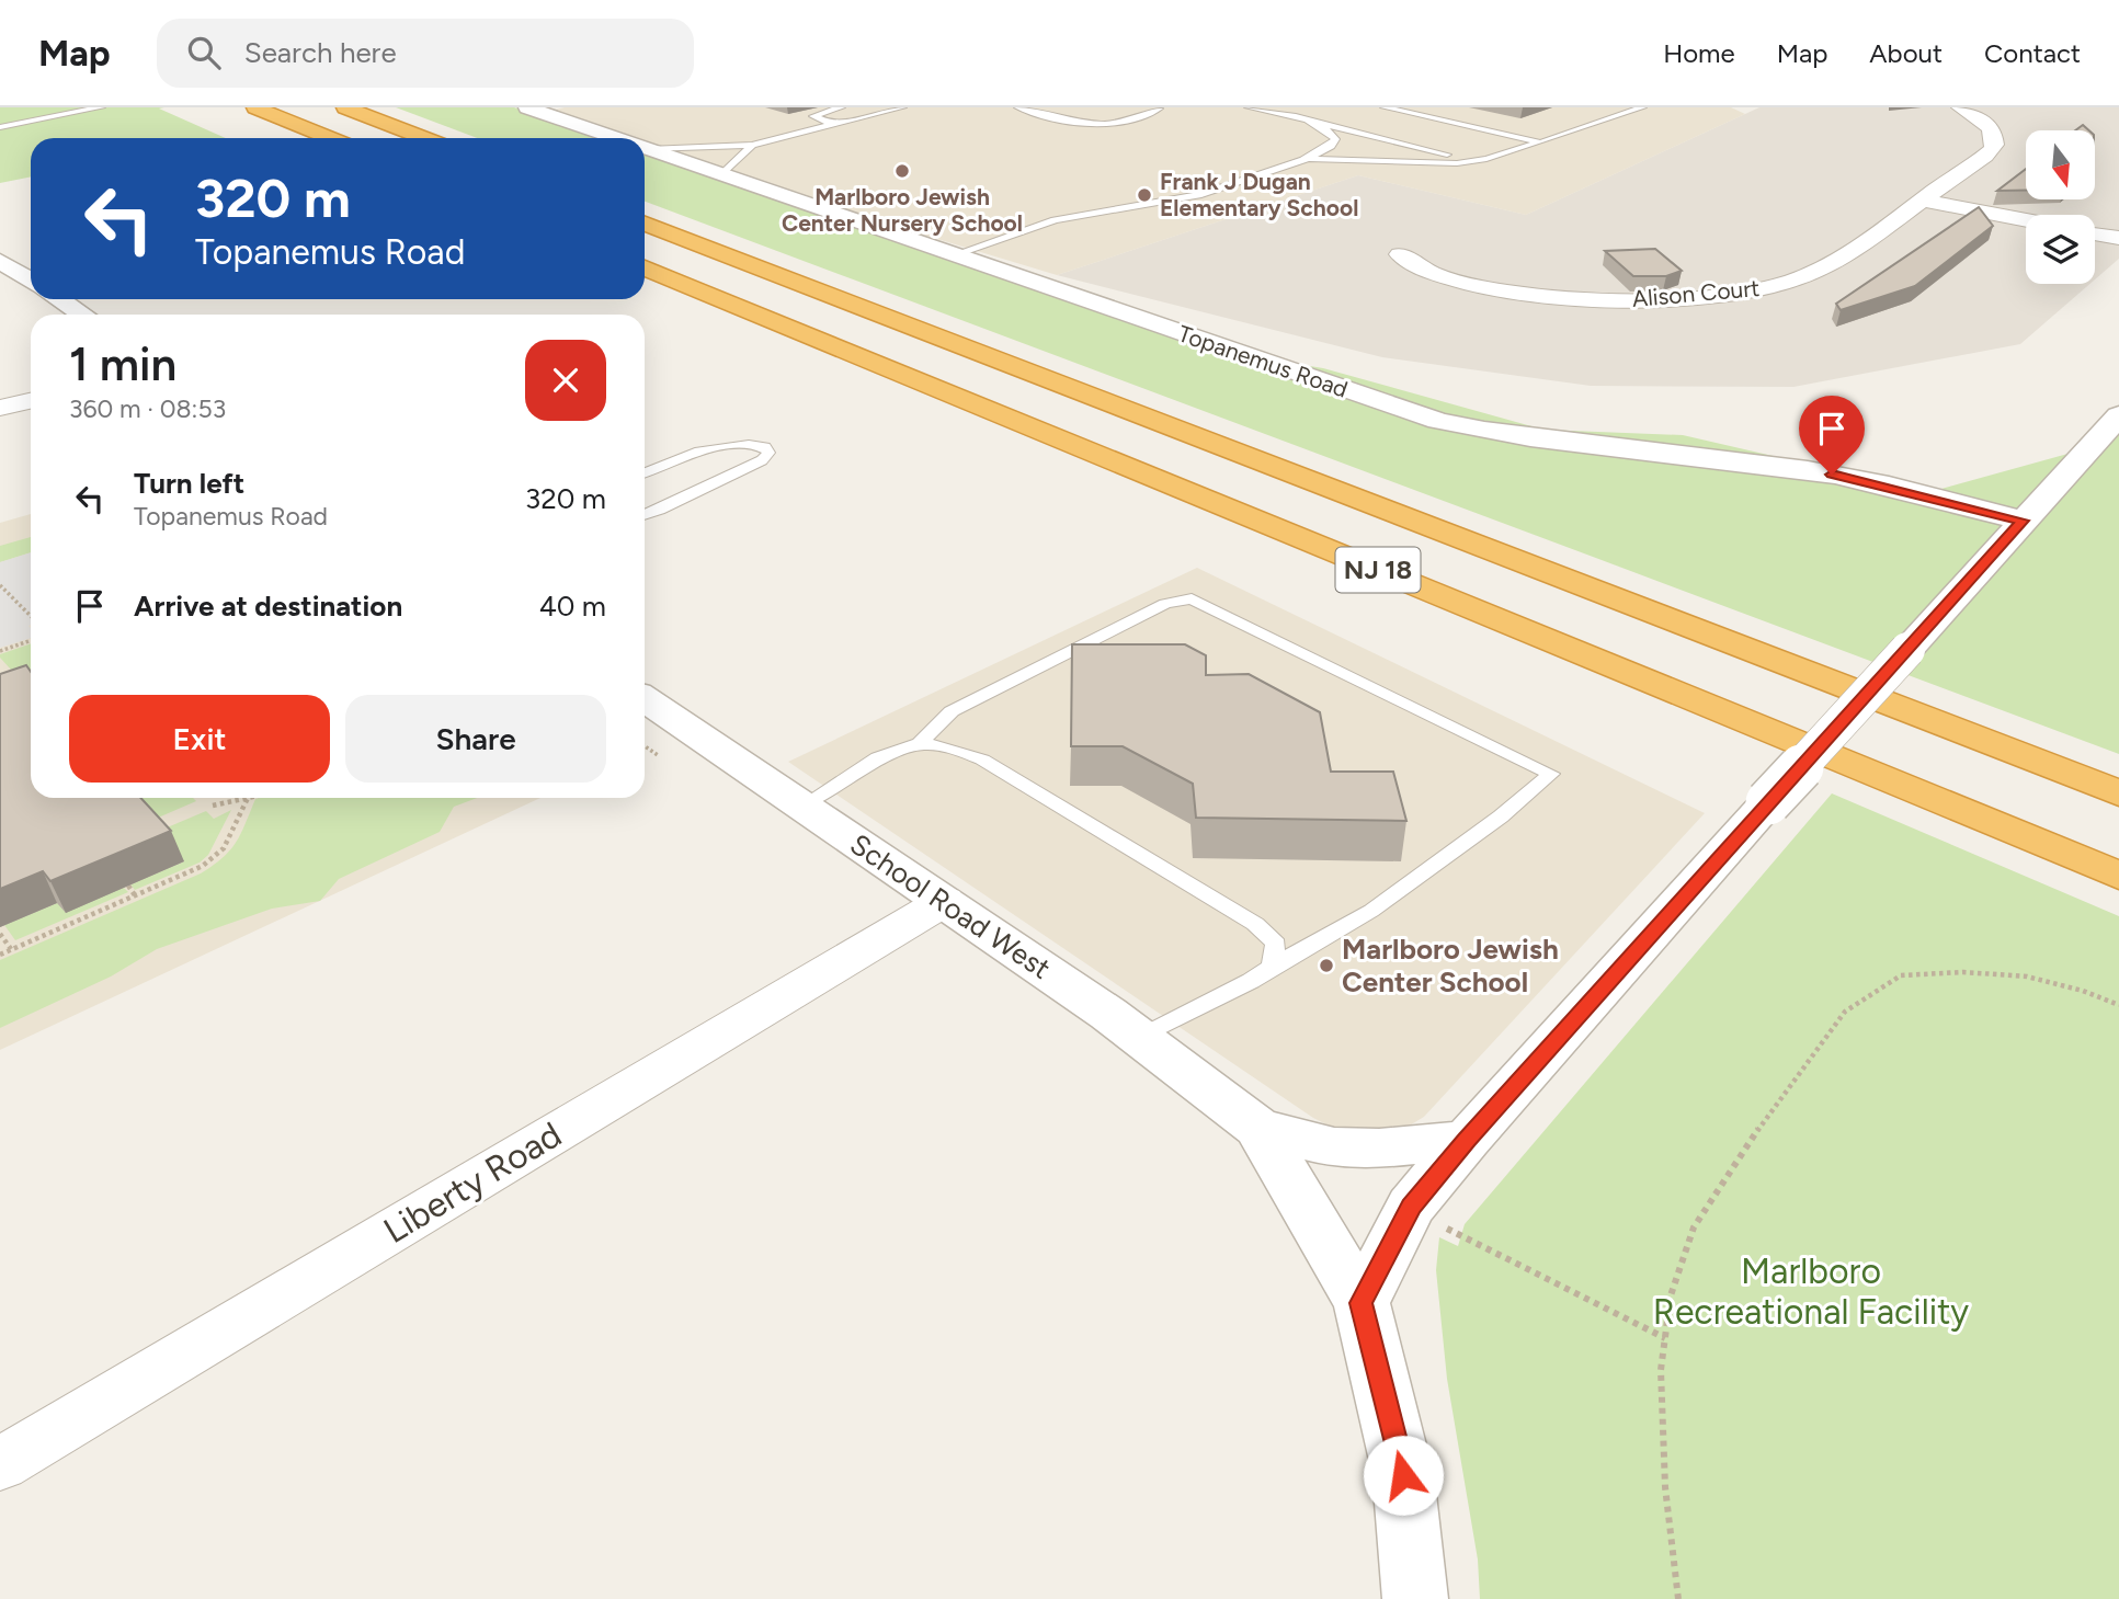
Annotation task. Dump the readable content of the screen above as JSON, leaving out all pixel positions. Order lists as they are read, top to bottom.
{
  "streets": {
    "highway": ["NJ 18"],
    "street": [
      "Alison Court",
      "Topanemus Road",
      "School Road West",
      "Liberty Road"
    ]
  },
  "crossings": [
    ["School Road West", "Liberty Road"]
  ],
  "parks": ["Marlboro Recreational Facility"],
  "places": ["Marlboro Jewish Center Nursery School", "Frank J Dugan Elementary School", "Marlboro Jewish Center School"],
  "north": "bottom",
  "page": {
    "header": "Map",
    "search": "Search here",
    "nav": [
      "Home",
      "Map",
      "About",
      "Contact"
    ],
    "turn": ["320 m", "Topanemus Road"],
    "heading": ["1 min", "360 m · 08:53"],
    "list": [
      {
        "name": "Turn left",
        "note": "Topanemus Road",
        "value": "320 m"
      },
      {
        "name": "Arrive at destination",
        "value": "40 m"
      }
    ],
    "buttons": ["Exit", "Share"]
  }
}
